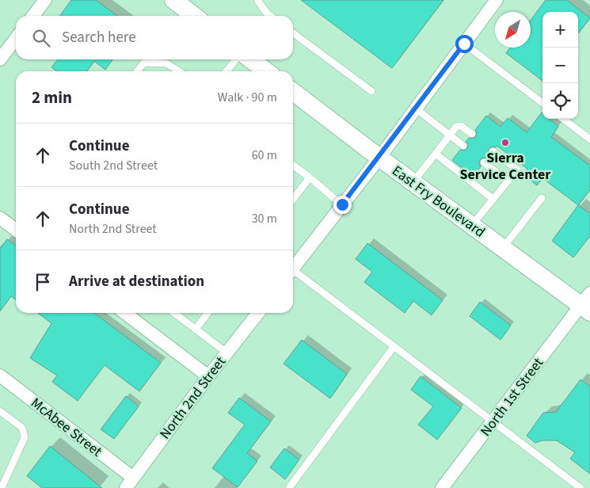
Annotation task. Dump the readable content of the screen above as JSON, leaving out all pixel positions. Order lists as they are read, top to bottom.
{
  "streets": {
    "main road": ["East Fry Boulevard"],
    "street": ["North 1st Street", "North 2nd Street", "McAbee Street"]
  },
  "crossings": [
    ["East Fry Boulevard", "North 1st Street"],
    ["North 2nd Street", "McAbee Street"]
  ],
  "places": ["Sierra Service Center"],
  "north": "bottom left",
  "page": {
    "map_buttons": ["+", "−"],
    "search": "Search here",
    "heading": ["2 min", "Walk · 90 m"],
    "list": [
      ["Continue", "South 2nd Street", "60 m"],
      ["Continue", "North 2nd Street", "30 m"],
      "Arrive at destination"
    ]
  }
}
